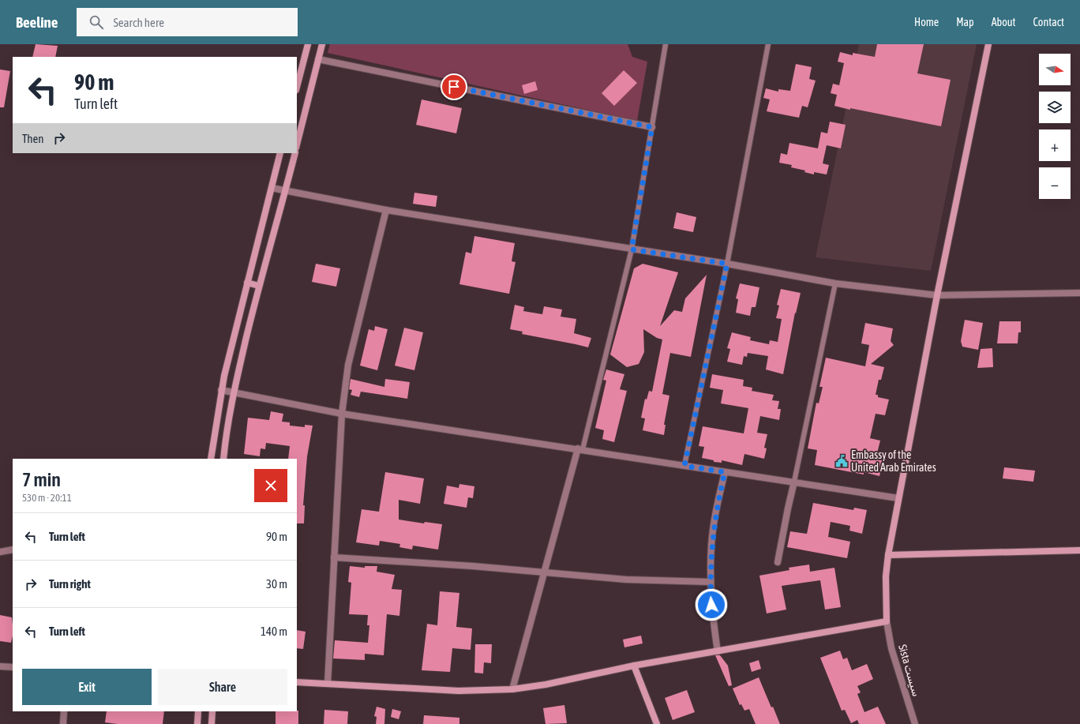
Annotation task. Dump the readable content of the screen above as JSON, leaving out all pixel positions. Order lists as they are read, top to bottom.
{
  "streets": {
    "street": ["Sista سيست"]
  },
  "places": {
    "public building": ["Embassy of the United Arab Emirates"]
  },
  "north": "right",
  "page": {
    "header": "Beeline",
    "search": "Search here",
    "nav": [
      "Home",
      "Map",
      "About",
      "Contact"
    ],
    "map_buttons": ["+", "−"],
    "turn": ["90 m", "Turn left"],
    "then": "Then",
    "heading": ["7 min", "530 m · 20:11"],
    "list": [
      {
        "name": "Turn left",
        "value": "90 m"
      },
      {
        "name": "Turn right",
        "value": "30 m"
      },
      {
        "name": "Turn left",
        "value": "140 m"
      }
    ],
    "buttons": ["Exit", "Share"]
  }
}
